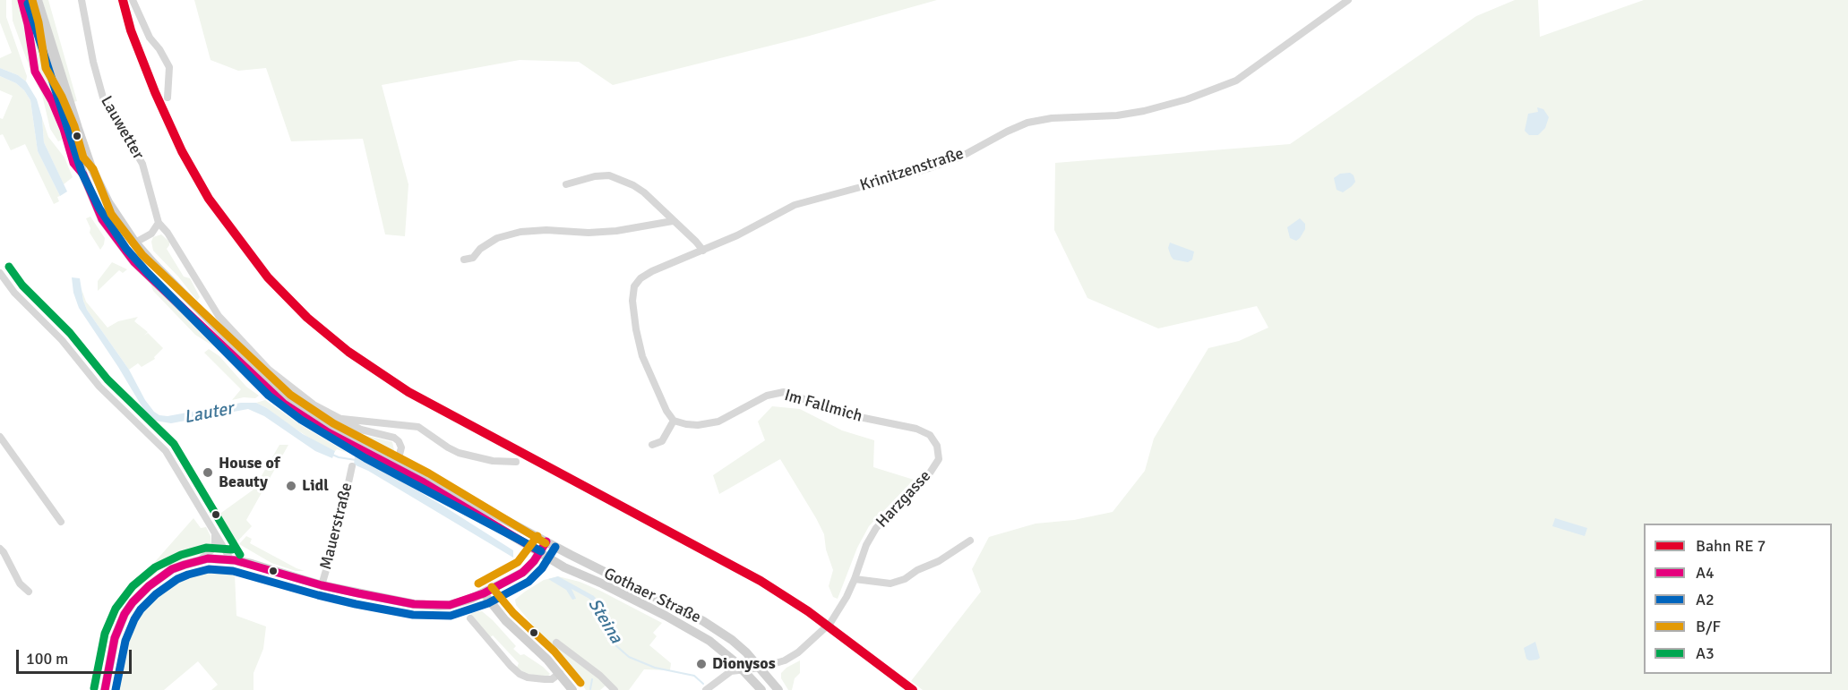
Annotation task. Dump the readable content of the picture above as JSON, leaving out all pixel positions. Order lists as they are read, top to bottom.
{
  "streets": {
    "main road": ["Gothaer Straße"],
    "street": [
      "Lauwetter",
      "Krinitzenstraße",
      "Im Fallmich",
      "Harzgasse",
      "Mauerstraße"
    ]
  },
  "crossings": [
    ["Lauwetter", "Gothaer Straße"],
    ["Krinitzenstraße", "Im Fallmich"],
    ["Im Fallmich", "Harzgasse"],
    ["Harzgasse", "Gothaer Straße"]
  ],
  "water": ["Lauter", "Steina"],
  "places": ["House of Beauty", "Lidl", "Dionysos"],
  "lines": [
    "transit line A4",
    "transit line B/F",
    "transit line A2",
    "transit line A3"
  ],
  "legend": [
    "Bahn RE 7",
    "A4",
    "A2",
    "B/F",
    "A3"
  ],
  "scale_bar": "100 m"
}
